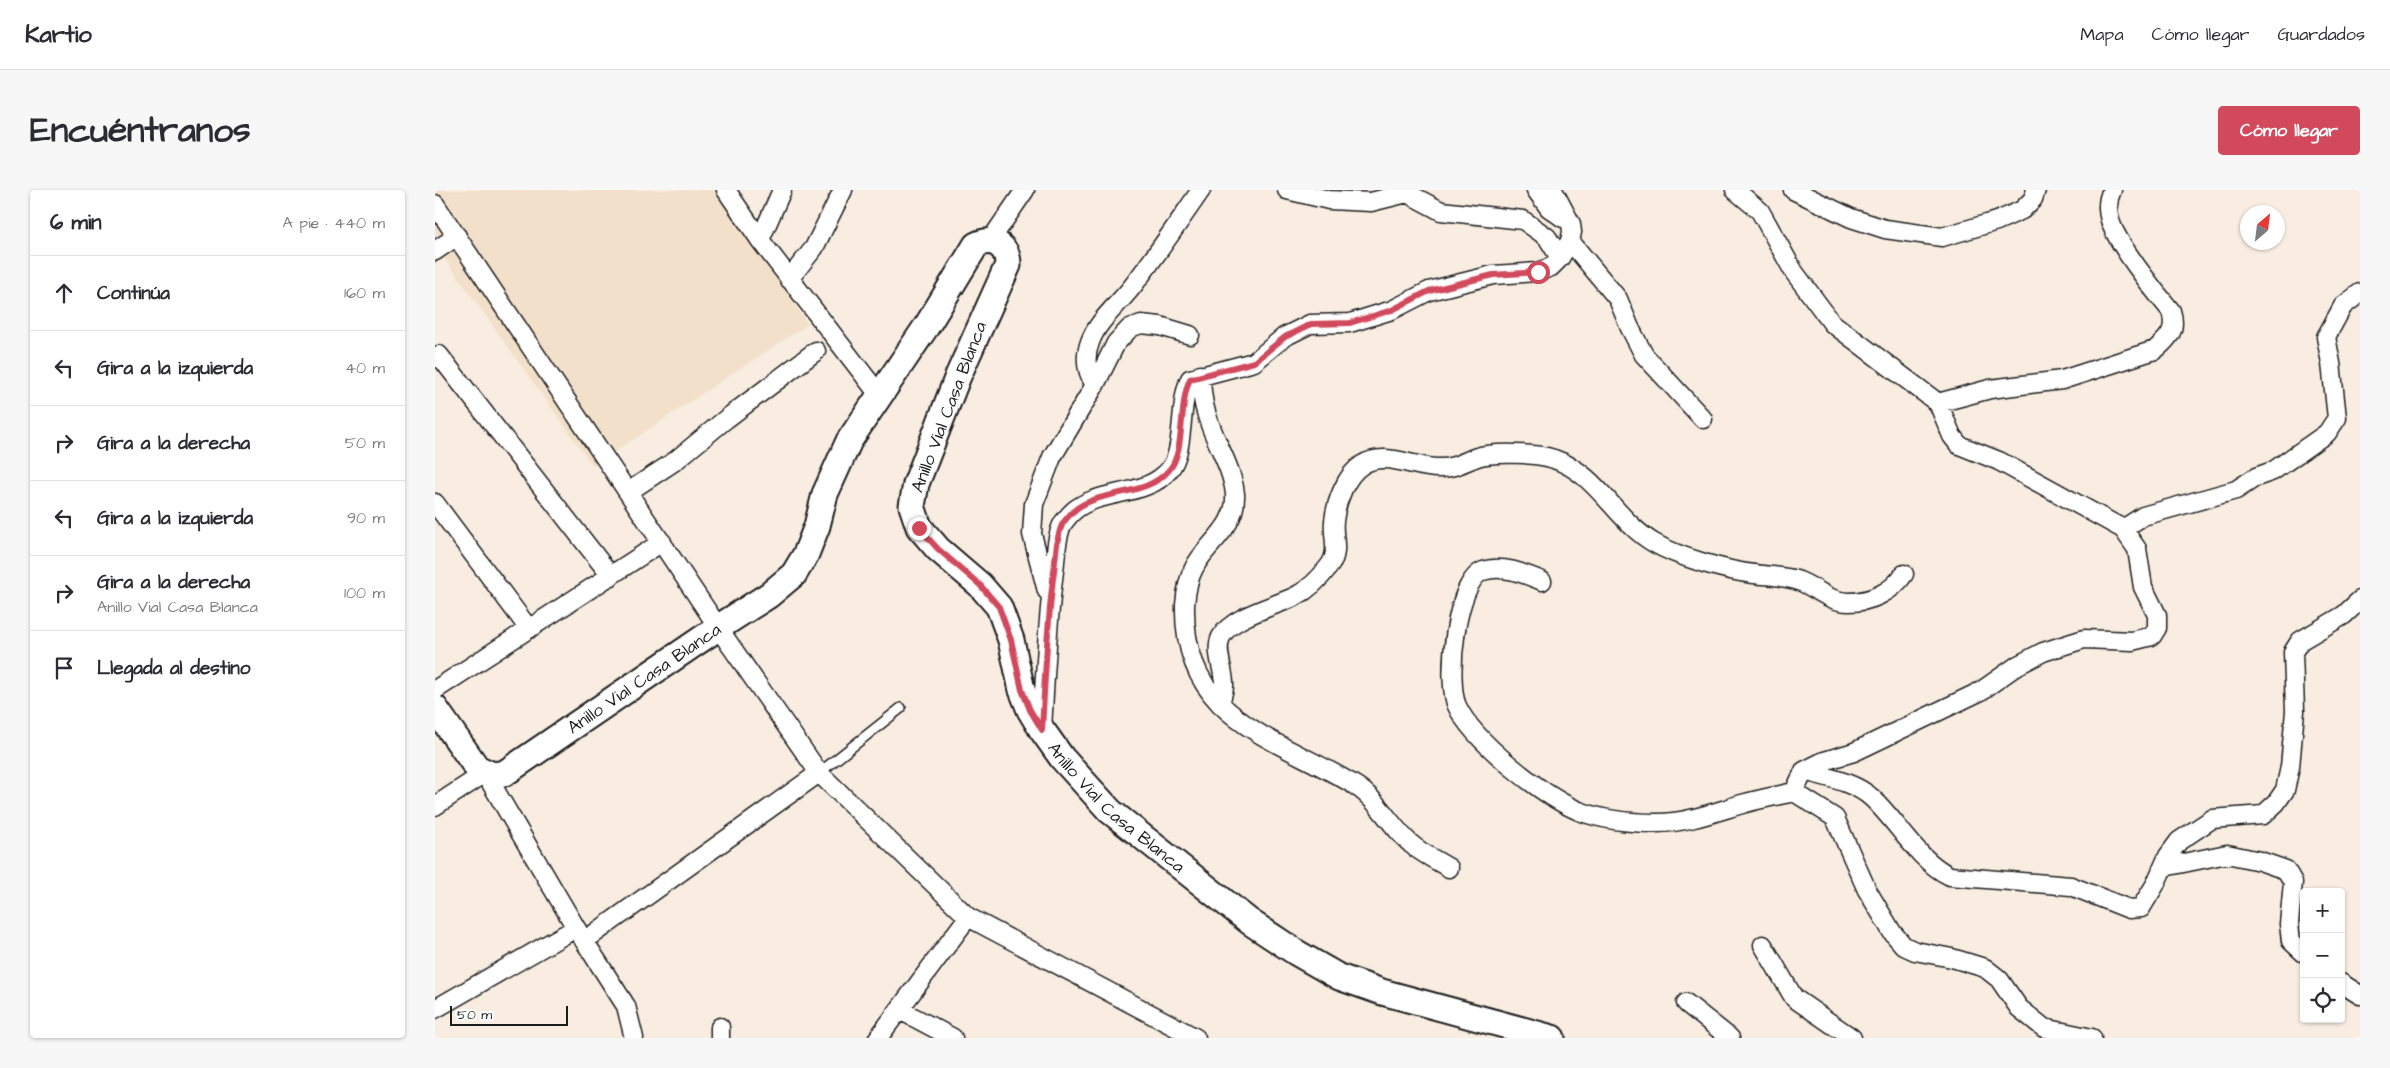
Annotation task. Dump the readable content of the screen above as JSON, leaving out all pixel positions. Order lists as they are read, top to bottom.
{
  "streets": {
    "main road": ["Anillo Vial Casa Blanca"]
  },
  "scale_bar": "50 m",
  "north": "top right",
  "page": {
    "header": "Kartio",
    "nav": ["Mapa", "Cómo llegar", "Guardados"],
    "title": "Encuéntranos",
    "buttons": "Cómo llegar",
    "heading": ["6 min", "A pie · 440 m"],
    "list": [
      ["Continúa", "160 m"],
      ["Gira a la izquierda", "40 m"],
      ["Gira a la derecha", "50 m"],
      ["Gira a la izquierda", "90 m"],
      ["Gira a la derecha", "Anillo Vial Casa Blanca", "100 m"],
      "Llegada al destino"
    ],
    "map_buttons": ["+", "−"],
    "scale": "50 m"
  }
}
